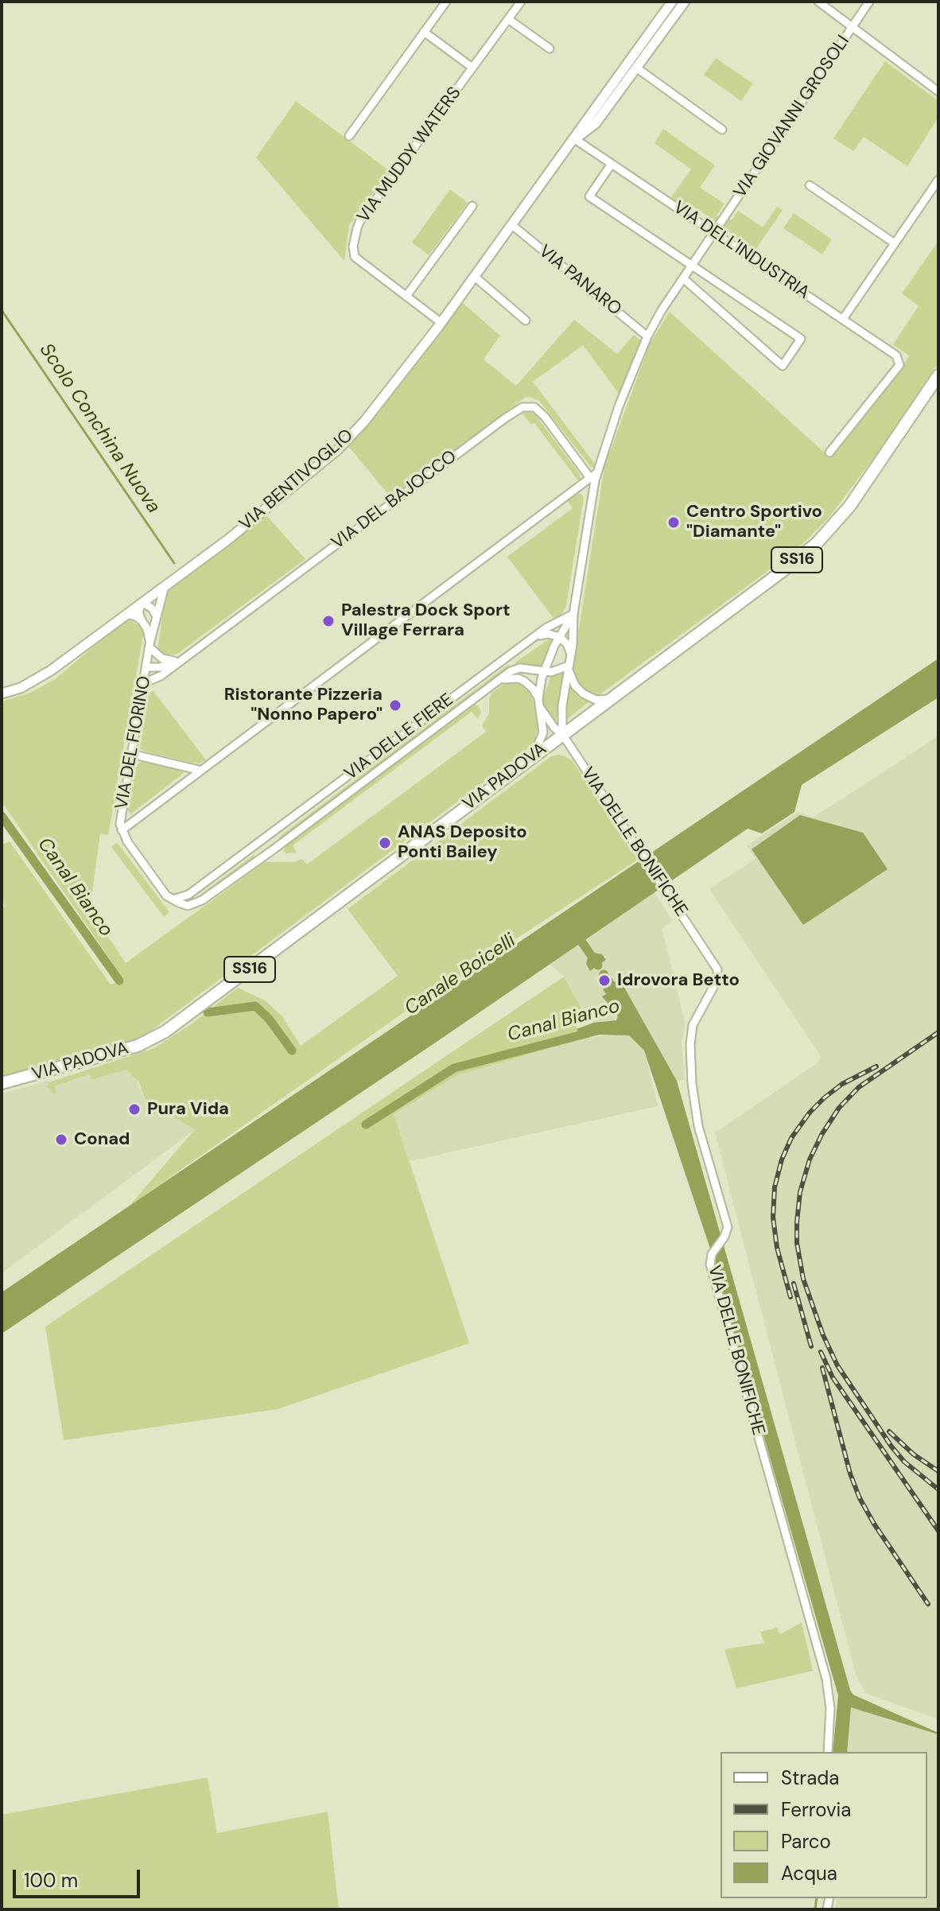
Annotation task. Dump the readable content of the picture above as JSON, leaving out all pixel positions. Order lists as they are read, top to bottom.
{
  "streets": {
    "main road": ["SS16", "VIA PADOVA"],
    "street": [
      "VIA GIOVANNI GROSOLI",
      "VIA MUDDY WATERS",
      "VIA DELL'INDUSTRIA",
      "VIA PANARO",
      "VIA BENTIVOGLIO",
      "VIA DEL BAJOCCO",
      "VIA DELLE FIERE",
      "VIA DEL FIORINO",
      "VIA DELLE BONIFICHE"
    ]
  },
  "crossings": [
    ["VIA GIOVANNI GROSOLI", "VIA DELL'INDUSTRIA"],
    ["VIA GIOVANNI GROSOLI", "VIA PANARO"],
    ["VIA GIOVANNI GROSOLI", "VIA DEL BAJOCCO"],
    ["VIA GIOVANNI GROSOLI", "VIA DELLE FIERE"],
    ["VIA GIOVANNI GROSOLI", "VIA PADOVA"],
    ["VIA GIOVANNI GROSOLI", "VIA DELLE BONIFICHE"],
    ["VIA MUDDY WATERS", "VIA BENTIVOGLIO"],
    ["VIA DELL'INDUSTRIA", "VIA BENTIVOGLIO"],
    ["VIA PANARO", "VIA BENTIVOGLIO"],
    ["VIA BENTIVOGLIO", "VIA DEL FIORINO"],
    ["VIA DEL BAJOCCO", "VIA DEL FIORINO"],
    ["VIA DELLE FIERE", "VIA DEL FIORINO"],
    ["VIA PADOVA", "VIA DELLE BONIFICHE"]
  ],
  "water": ["Scolo Conchina Nuova", "Canal Bianco", "Canale Boicelli"],
  "places": [
    "Centro Sportivo \"Diamante\"",
    "Palestra Dock Sport Village Ferrara",
    "Ristorante Pizzeria \"Nonno Papero\"",
    "ANAS Deposito Ponti Bailey",
    "Idrovora Betto",
    "Pura Vida",
    "Conad"
  ],
  "legend": [
    "Strada",
    "Ferrovia",
    "Parco",
    "Acqua"
  ],
  "scale_bar": "100 m"
}
